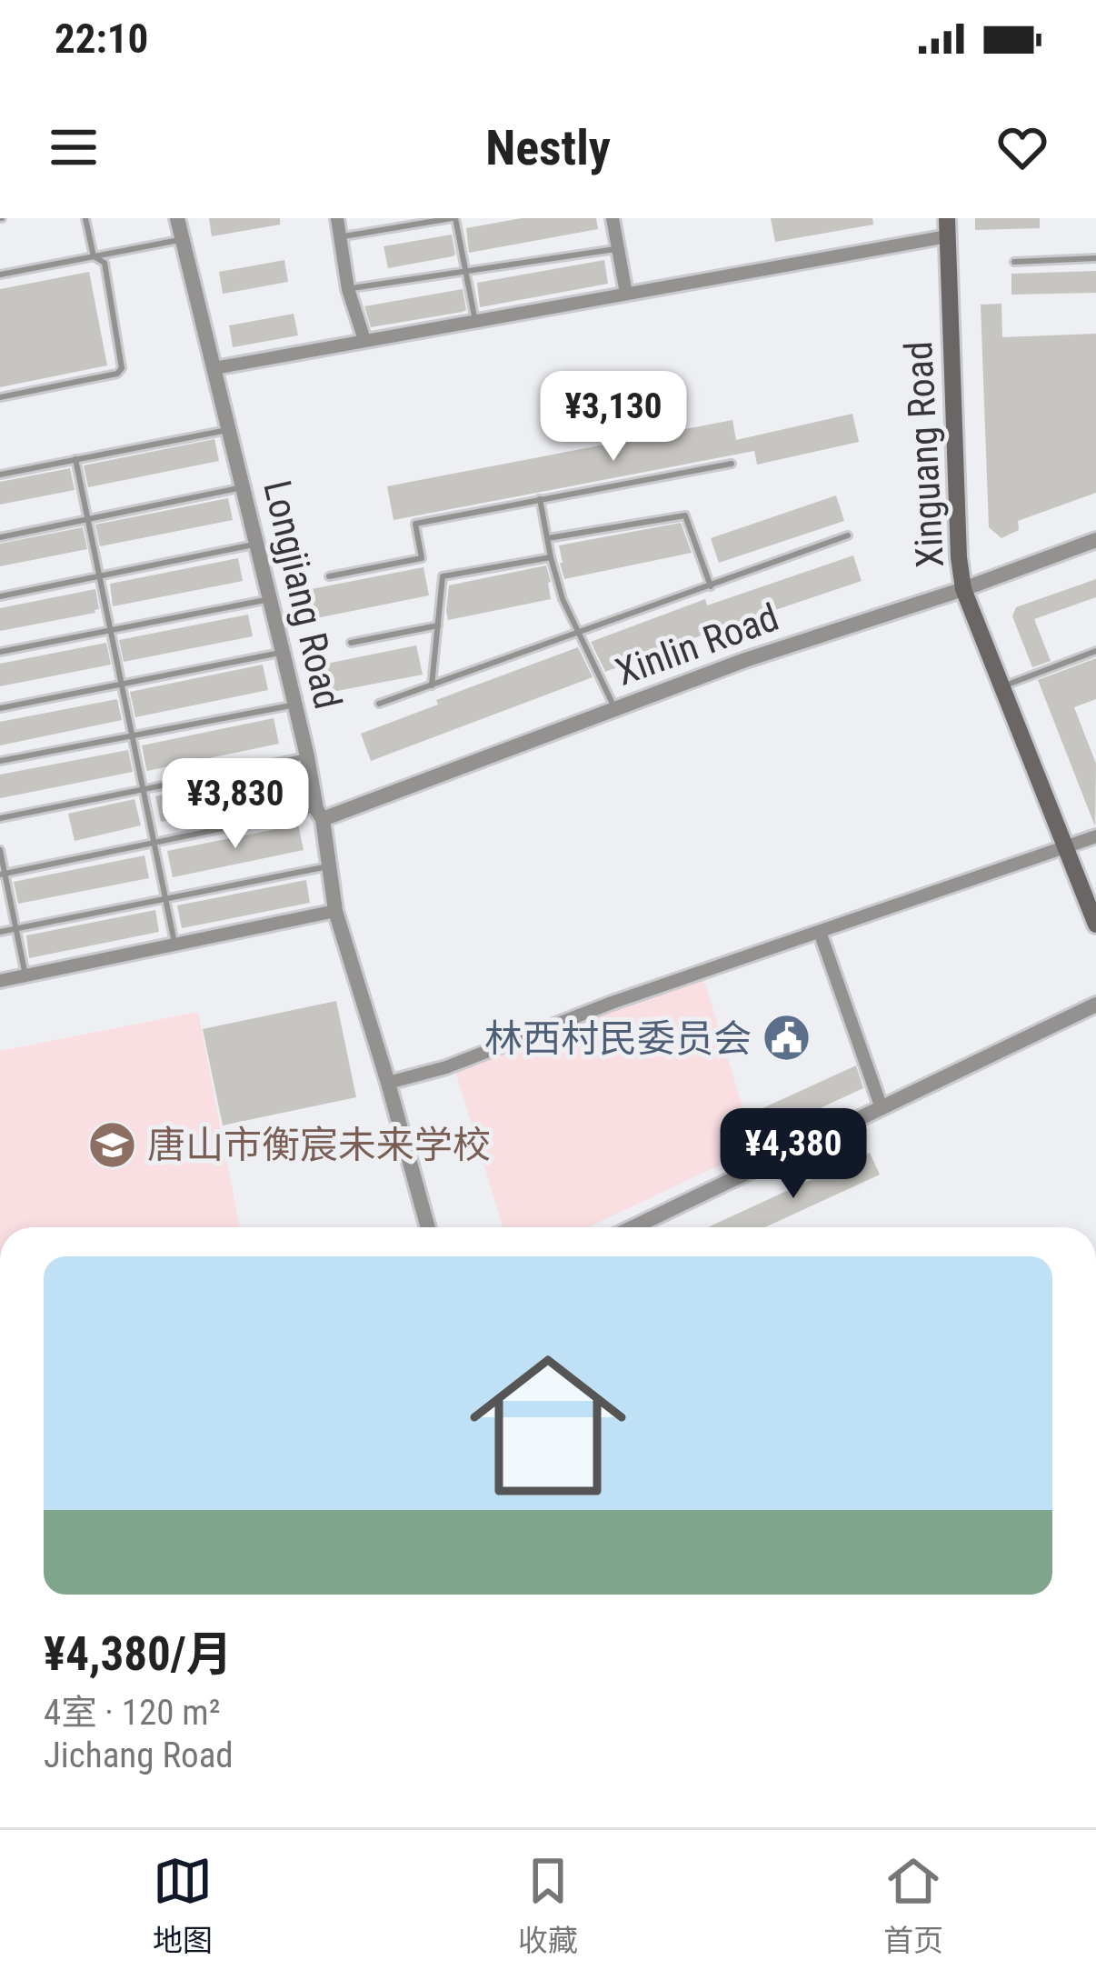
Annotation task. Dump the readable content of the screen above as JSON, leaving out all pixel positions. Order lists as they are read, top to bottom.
{
  "streets": {
    "main road": ["Xinguang Road"],
    "street": ["Longjiang Road", "Xinlin Road"]
  },
  "crossings": [
    ["Xinguang Road", "Xinlin Road"],
    ["Longjiang Road", "Xinlin Road"]
  ],
  "places": {
    "public building": ["林西村民委员会"],
    "school or university": ["唐山市衡宸未来学校"]
  },
  "page": {
    "status": "22:10",
    "header": "Nestly",
    "price": ["¥3,130", "¥3,830", "¥4,380"],
    "list": [
      {
        "name": "¥4,380/月",
        "note": "4室 · 120 m² · Jichang Road"
      }
    ],
    "tabs": ["地图", "收藏", "首页"]
  }
}
